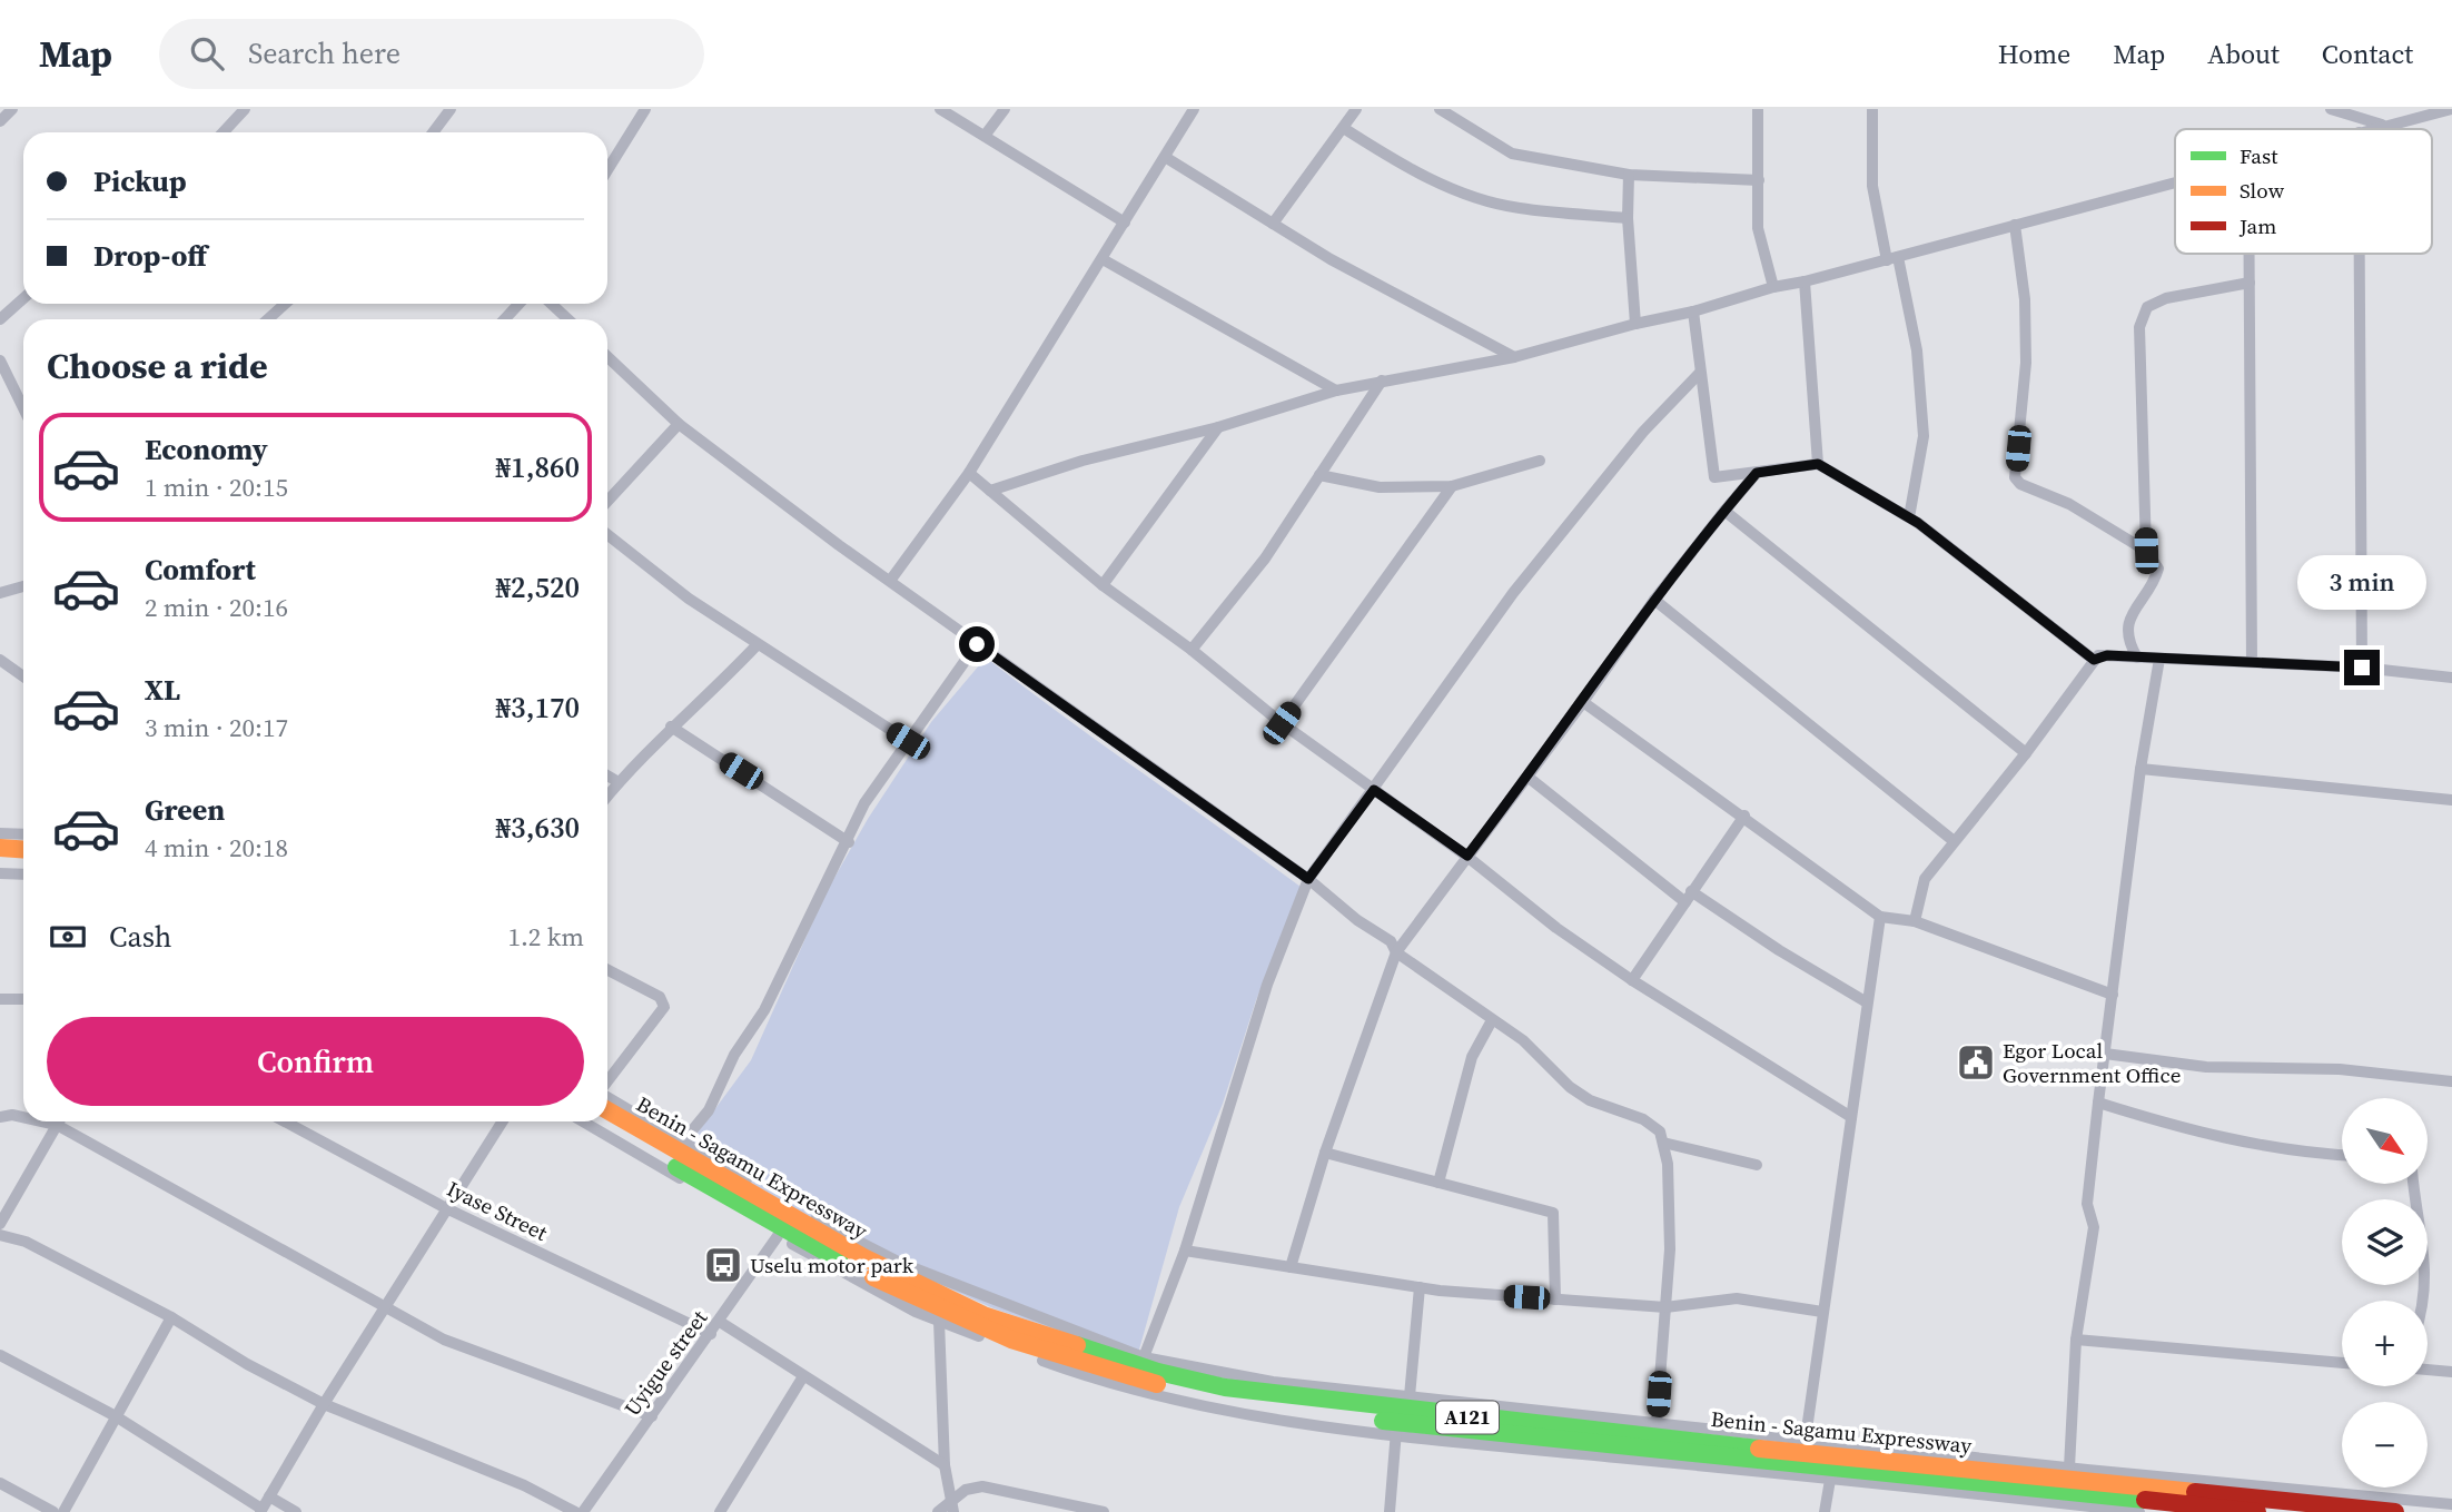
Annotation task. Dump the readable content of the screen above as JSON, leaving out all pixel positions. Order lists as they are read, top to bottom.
{
  "streets": {
    "highway": ["Benin - Sagamu Expressway", "A121"],
    "street": ["Iyase Street", "Uyigue street"]
  },
  "crossings": [
    ["Benin - Sagamu Expressway", "A121"],
    ["Iyase Street", "Uyigue street"]
  ],
  "places": {
    "public building": ["Egor Local Government Office"],
    "bus stop": ["Uselu motor park"]
  },
  "legend": ["Fast", "Slow", "Jam"],
  "north": "bottom right",
  "page": {
    "header": "Map",
    "search": "Search here",
    "nav": [
      "Home",
      "Map",
      "About",
      "Contact"
    ],
    "banner": ["Pickup", "Drop-off"],
    "heading": "Choose a ride",
    "list": [
      {
        "name": "Economy",
        "note": "1 min · 20:15",
        "value": "₦1,860"
      },
      {
        "name": "Comfort",
        "note": "2 min · 20:16",
        "value": "₦2,520"
      },
      {
        "name": "XL",
        "note": "3 min · 20:17",
        "value": "₦3,170"
      },
      {
        "name": "Green",
        "note": "4 min · 20:18",
        "value": "₦3,630"
      }
    ],
    "bubble": "3 min",
    "pay": ["Cash", "1.2 km"],
    "buttons": "Confirm",
    "map_buttons": ["+", "−"]
  }
}
